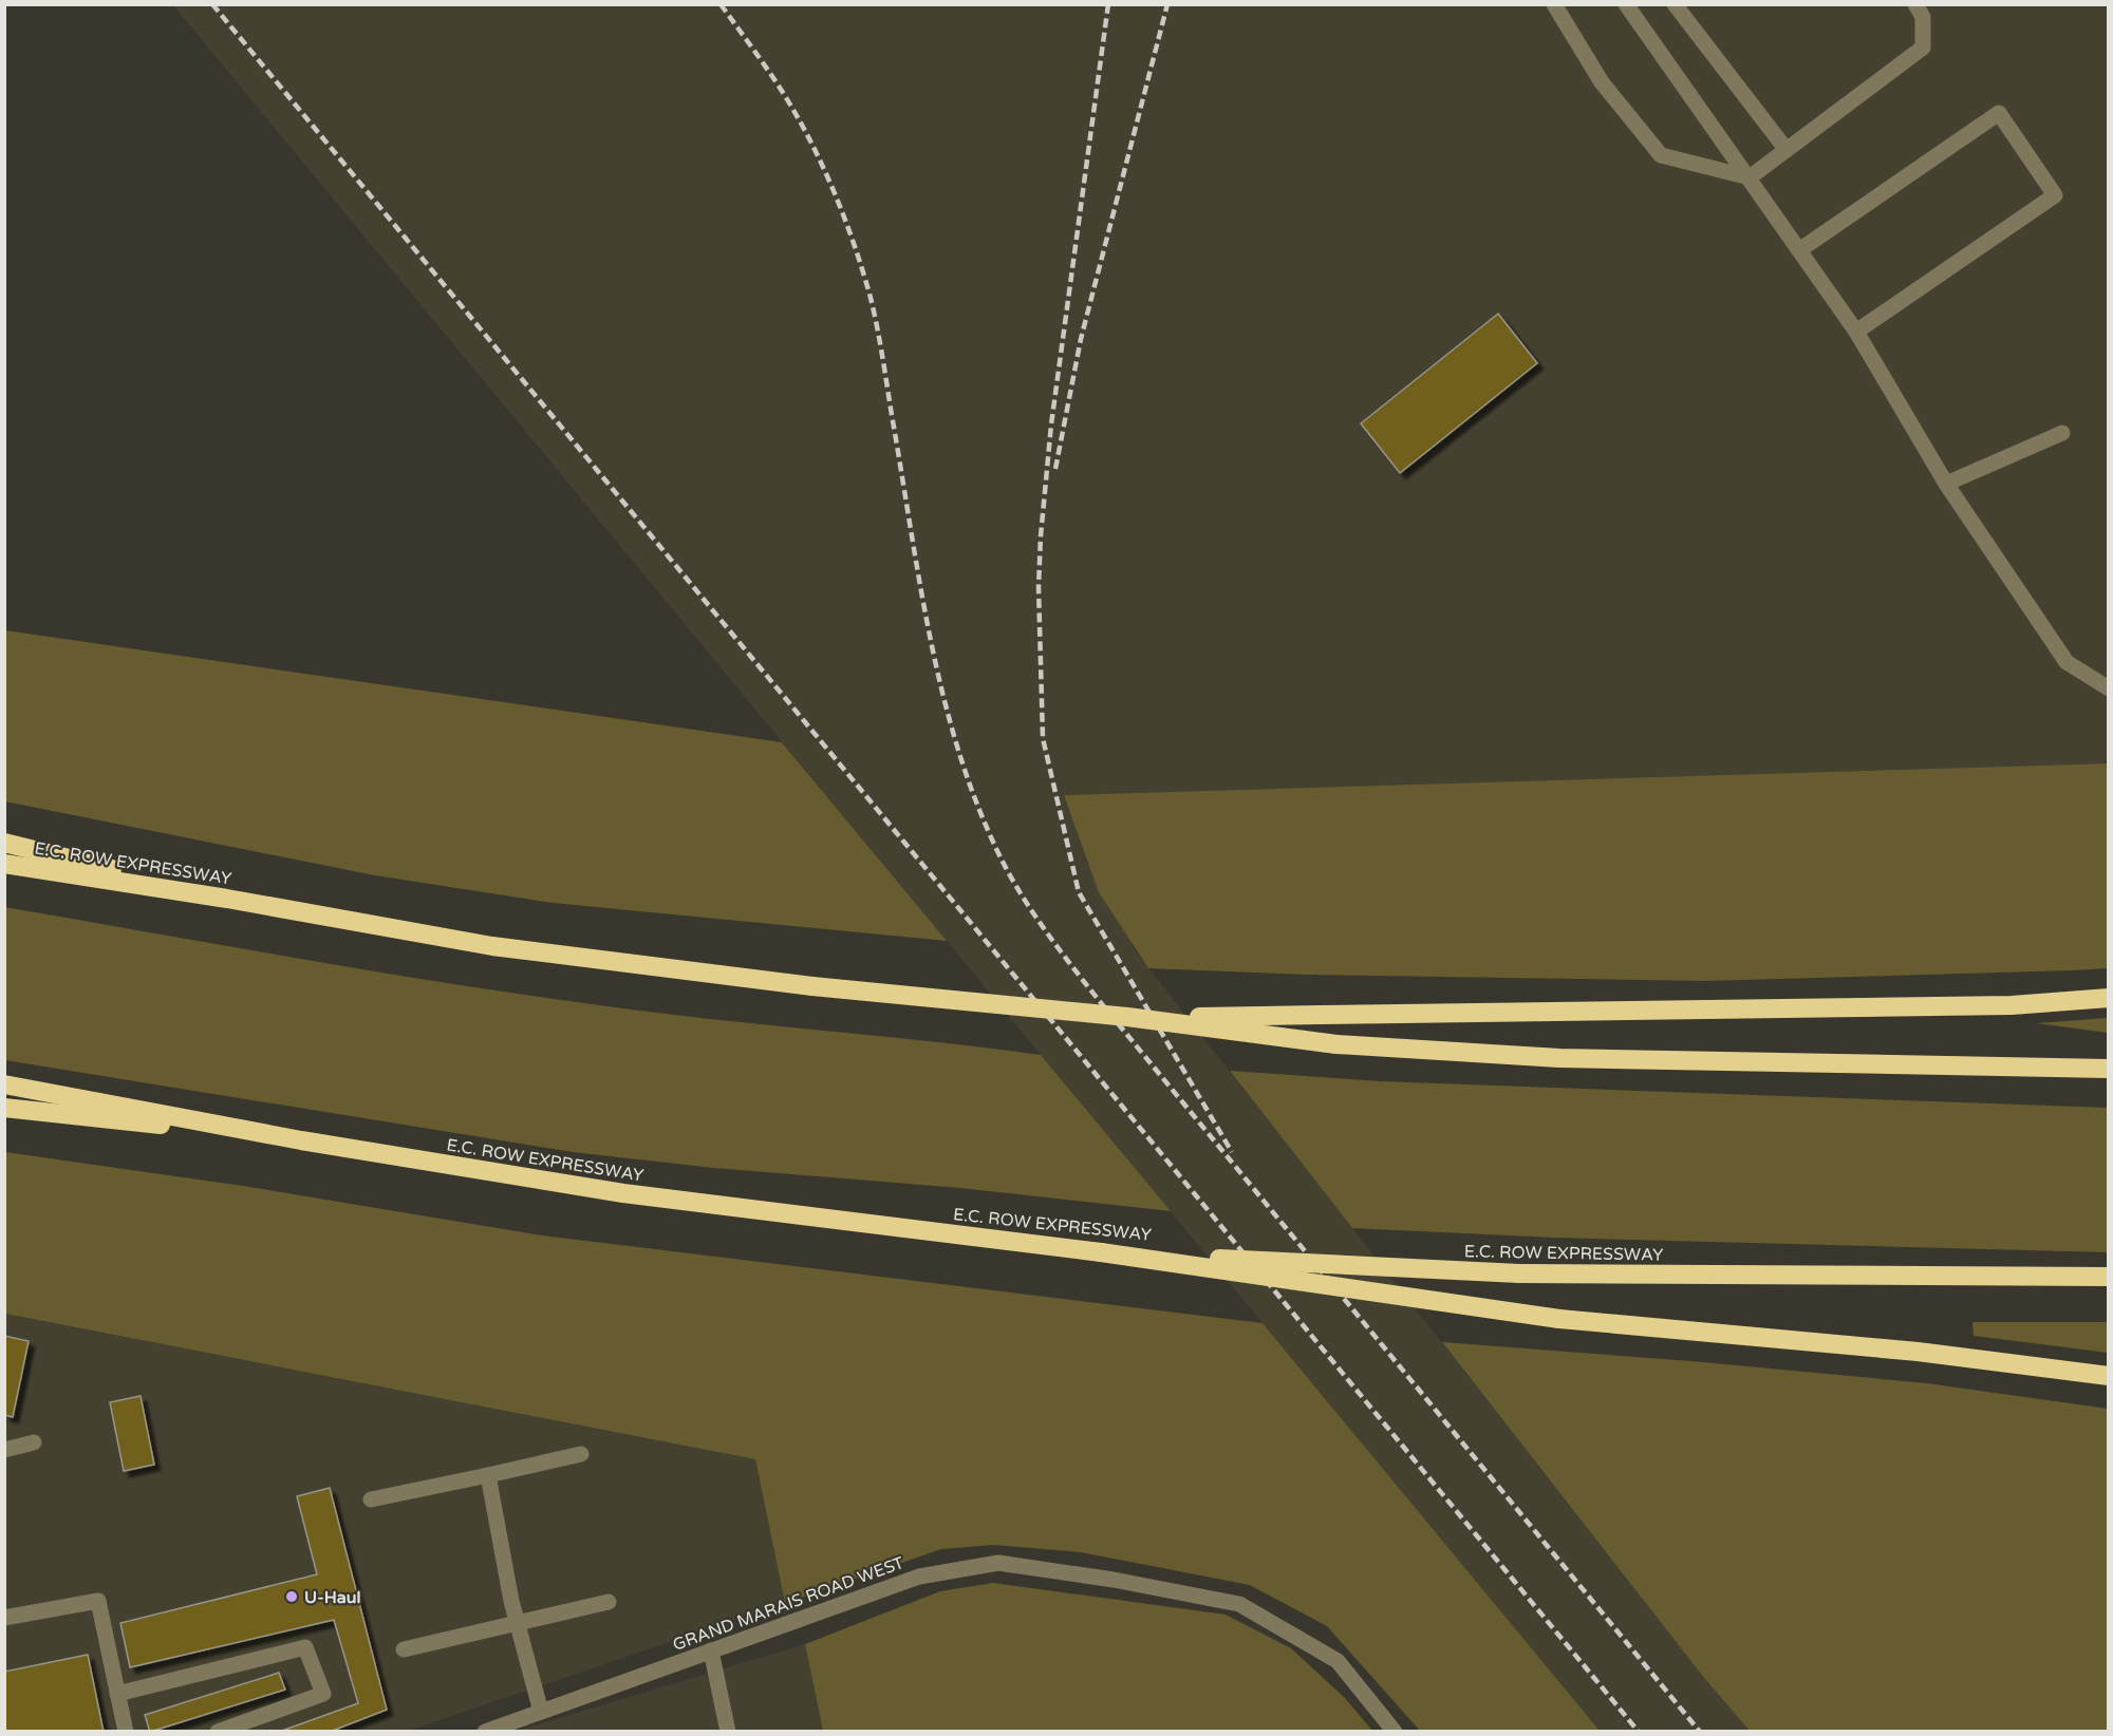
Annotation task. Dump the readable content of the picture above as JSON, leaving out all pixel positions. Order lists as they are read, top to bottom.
{
  "streets": {
    "highway": ["E.C. ROW EXPRESSWAY"],
    "street": ["GRAND MARAIS ROAD WEST"]
  },
  "places": ["U-Haul"]
}
